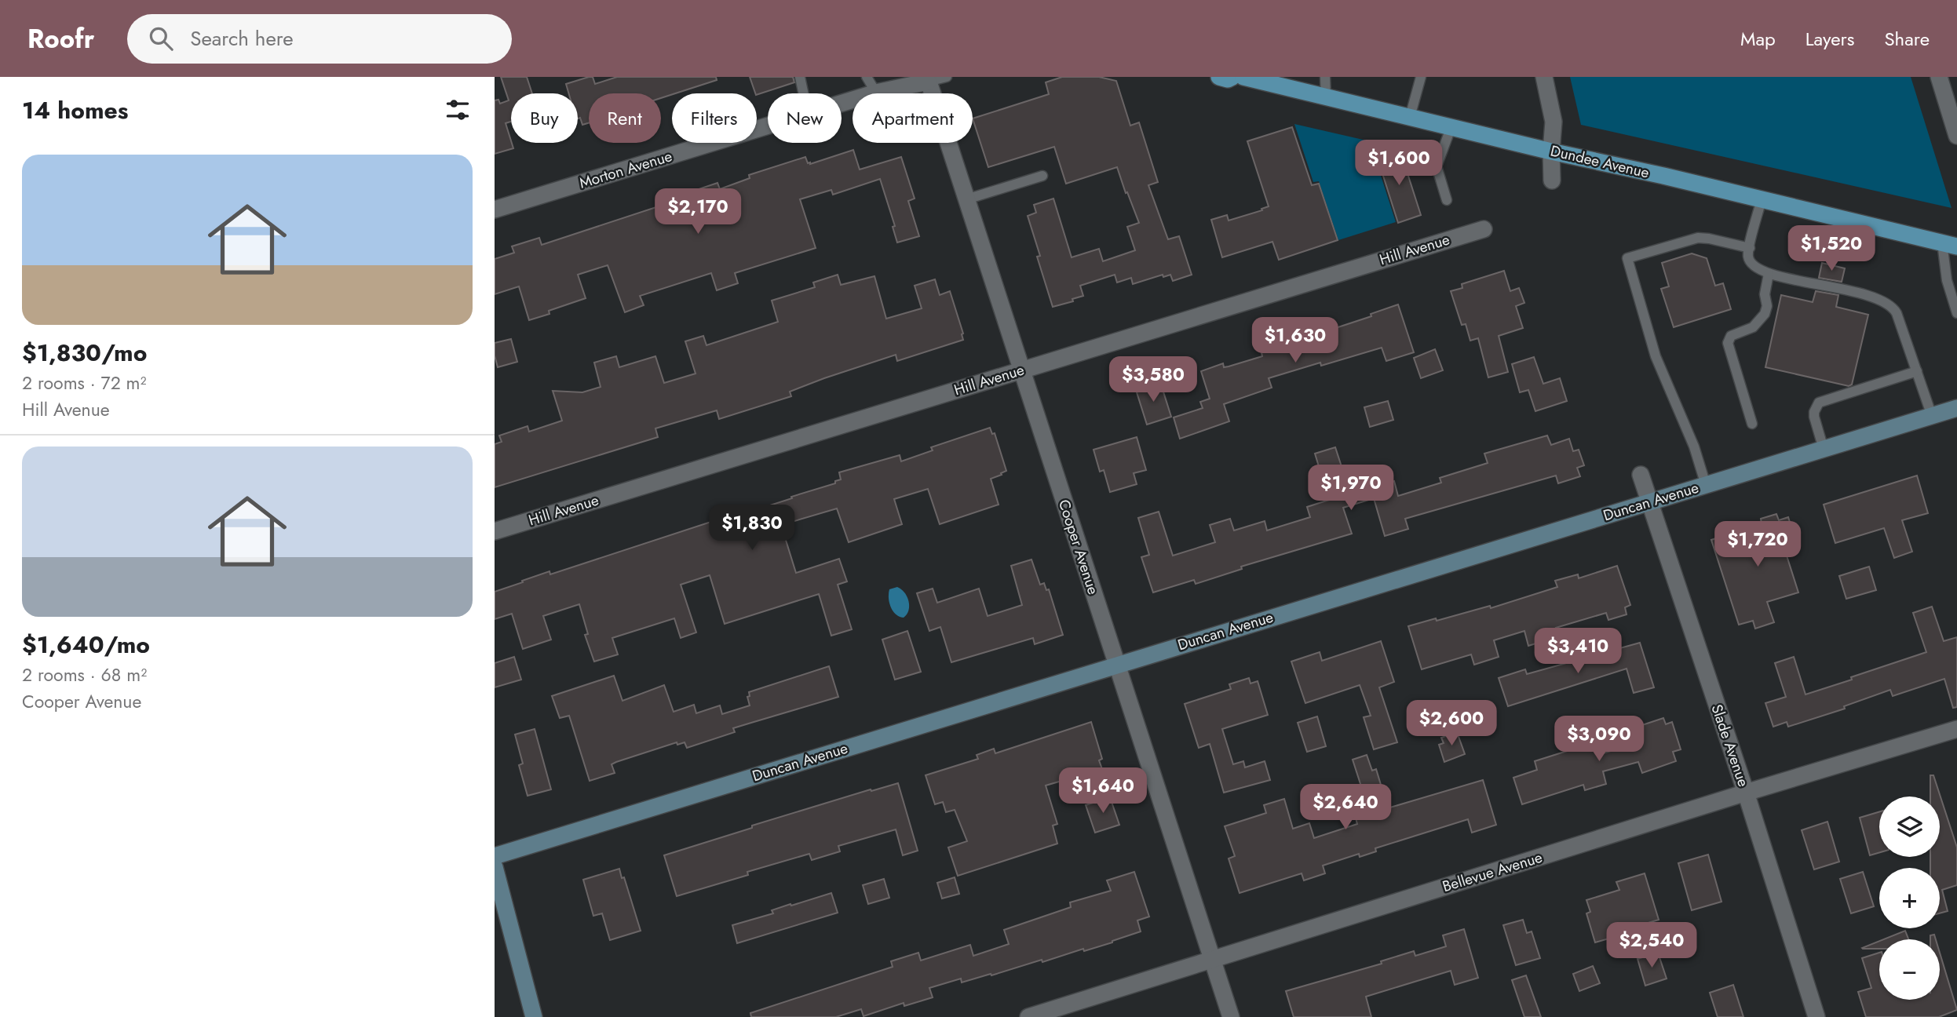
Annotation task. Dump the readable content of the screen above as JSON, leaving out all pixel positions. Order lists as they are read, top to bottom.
{
  "streets": {
    "main road": ["Dundee Avenue"],
    "street": [
      "Morton Avenue",
      "Hill Avenue",
      "Duncan Avenue",
      "Cooper Avenue",
      "Slade Avenue",
      "Bellevue Avenue"
    ]
  },
  "crossings": [
    ["Morton Avenue", "Cooper Avenue"],
    ["Hill Avenue", "Cooper Avenue"],
    ["Duncan Avenue", "Cooper Avenue"],
    ["Duncan Avenue", "Slade Avenue"],
    ["Cooper Avenue", "Bellevue Avenue"],
    ["Slade Avenue", "Bellevue Avenue"]
  ],
  "page": {
    "header": "Roofr",
    "search": "Search here",
    "nav": ["Map", "Layers", "Share"],
    "heading": "14 homes",
    "chip": [
      "Buy",
      "Rent",
      "Filters",
      "New",
      "Apartment"
    ],
    "price": [
      "$1,600",
      "$2,170",
      "$1,520",
      "$1,630",
      "$3,580",
      "$1,970",
      "$1,830",
      "$1,720",
      "$3,410",
      "$2,600",
      "$3,090",
      "$1,640",
      "$2,640",
      "$2,540"
    ],
    "list": [
      {
        "name": "$1,830/mo",
        "note": "2 rooms · 72 m² · Hill Avenue"
      },
      {
        "name": "$1,640/mo",
        "note": "2 rooms · 68 m² · Cooper Avenue"
      }
    ],
    "map_buttons": ["+", "−"]
  }
}
